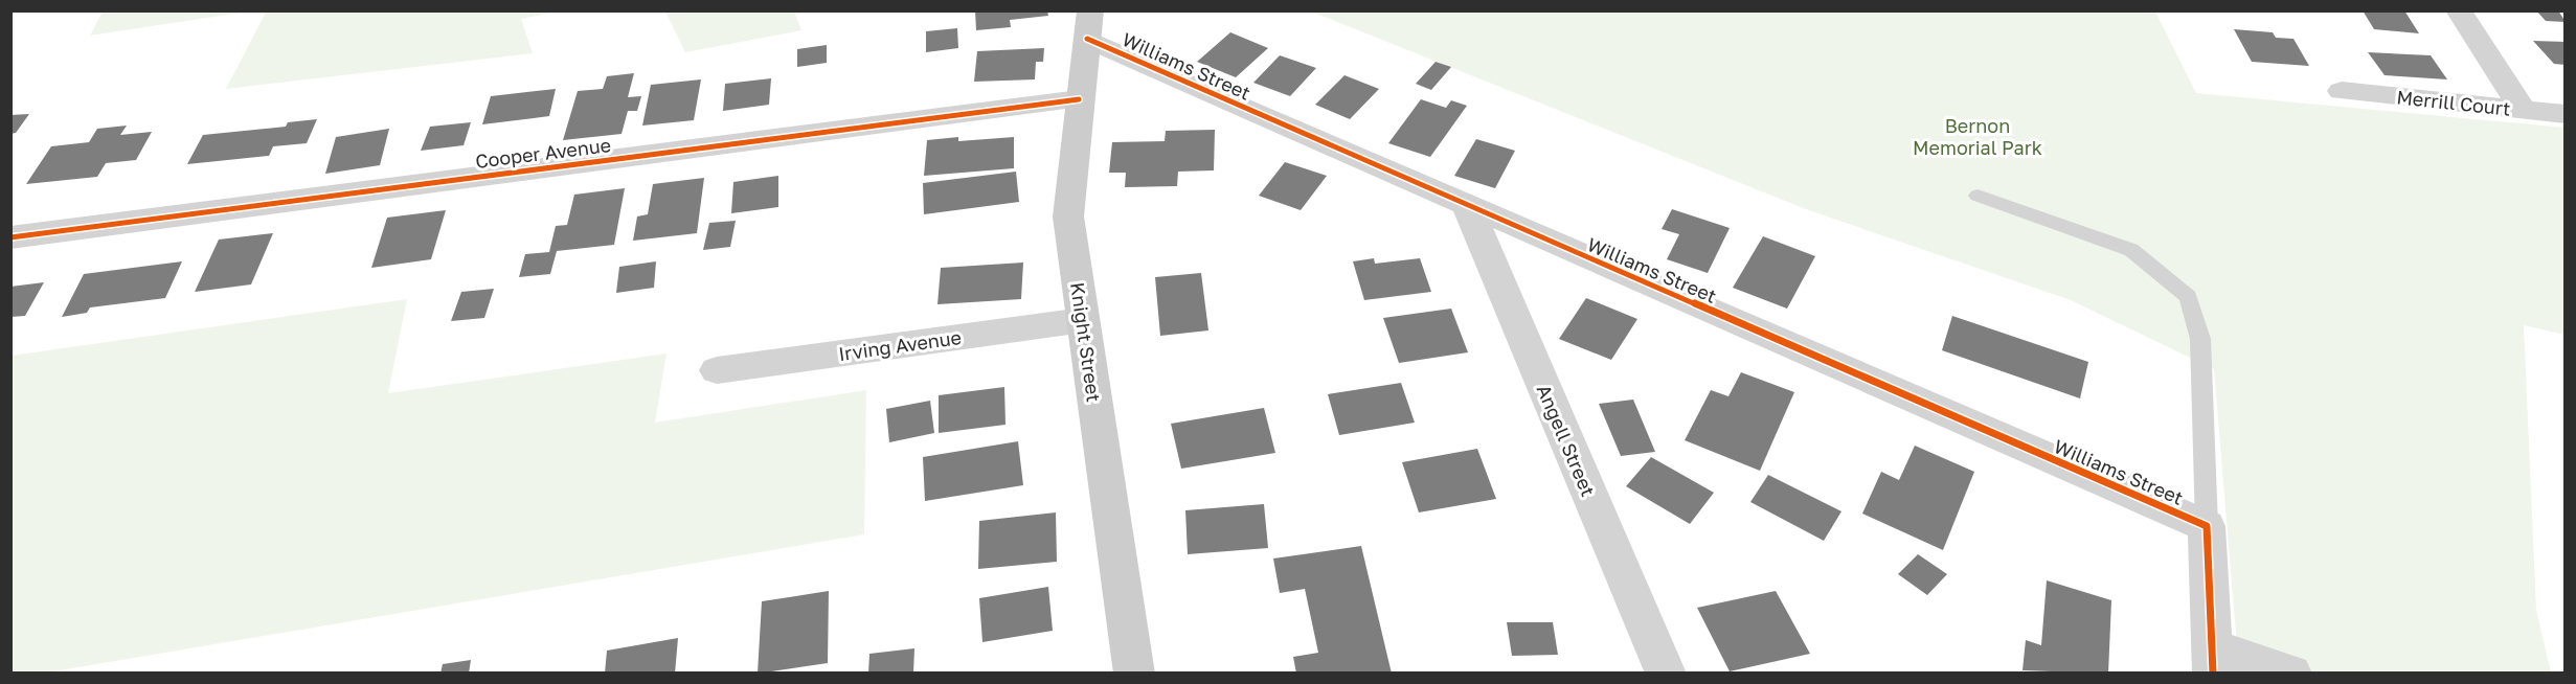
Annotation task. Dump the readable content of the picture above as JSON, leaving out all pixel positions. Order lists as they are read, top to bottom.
{
  "streets": {
    "street": [
      "Williams Street",
      "Merrill Court",
      "Cooper Avenue",
      "Knight Street",
      "Irving Avenue",
      "Angell Street"
    ]
  },
  "crossings": [
    ["Williams Street", "Knight Street"],
    ["Williams Street", "Angell Street"],
    ["Cooper Avenue", "Knight Street"],
    ["Knight Street", "Irving Avenue"]
  ],
  "parks": ["Bernon Memorial Park"]
}
